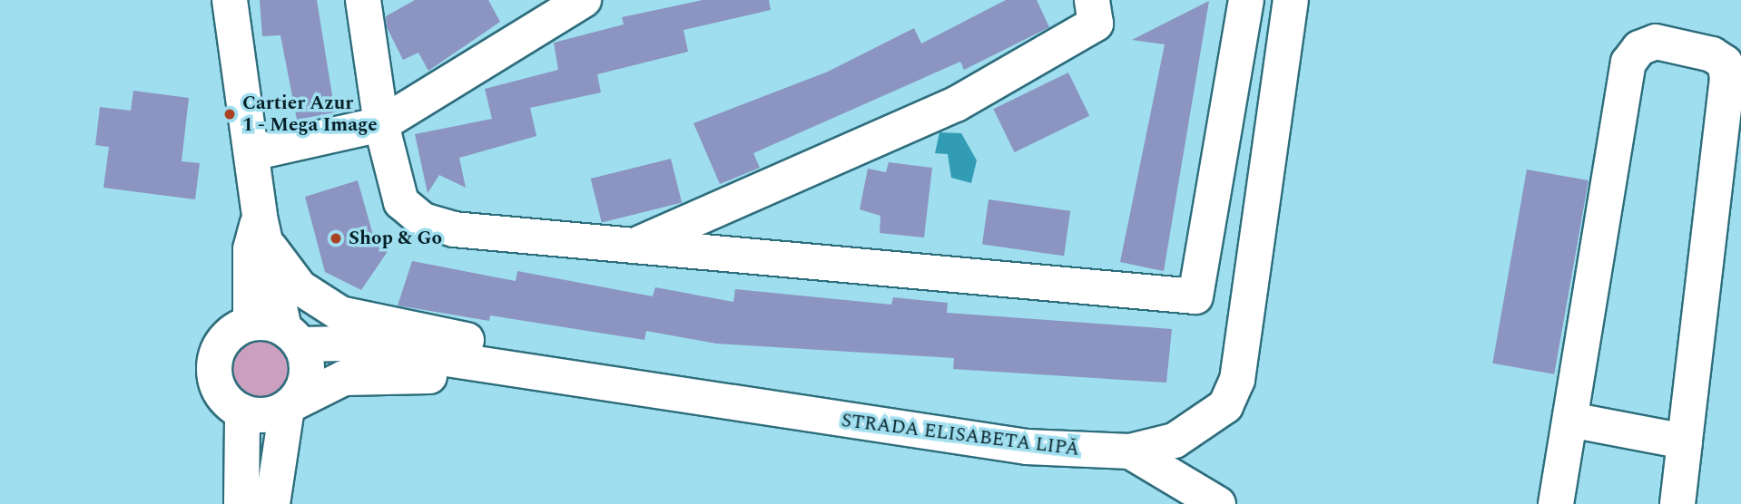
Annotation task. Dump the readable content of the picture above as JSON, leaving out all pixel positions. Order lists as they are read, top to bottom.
{
  "streets": {
    "street": ["STRADA ELISABETA LIPĂ"]
  },
  "places": ["Cartier Azur 1 - Mega Image", "Shop & Go"]
}
